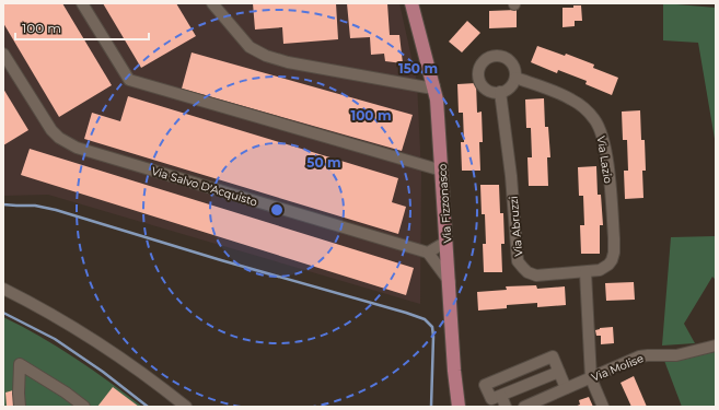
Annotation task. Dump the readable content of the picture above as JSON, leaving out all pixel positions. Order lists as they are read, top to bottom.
{
  "streets": {
    "main road": ["Via Fizzonasco"],
    "street": [
      "Via Lazio",
      "Via Salvo D'Acquisto",
      "Via Abruzzi",
      "Via Molise"
    ]
  },
  "crossings": [
    ["Via Lazio", "Via Abruzzi"]
  ],
  "scale_bar": "100 m",
  "rings": ["150 m", "100 m", "50 m"]
}
